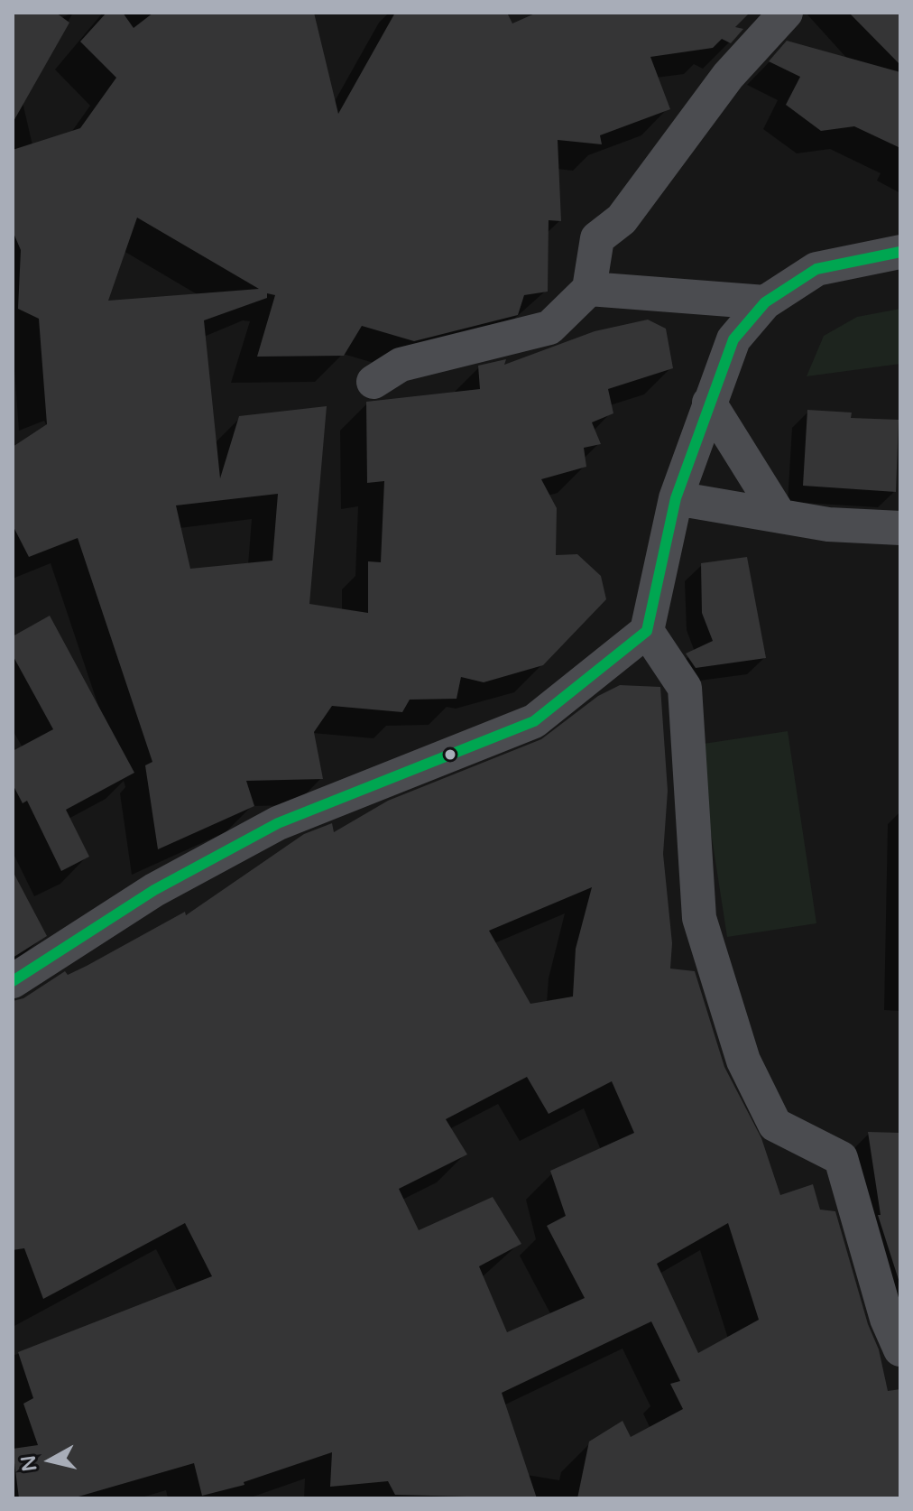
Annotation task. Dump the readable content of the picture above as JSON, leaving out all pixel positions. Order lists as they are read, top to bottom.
{
  "north": "left"
}
